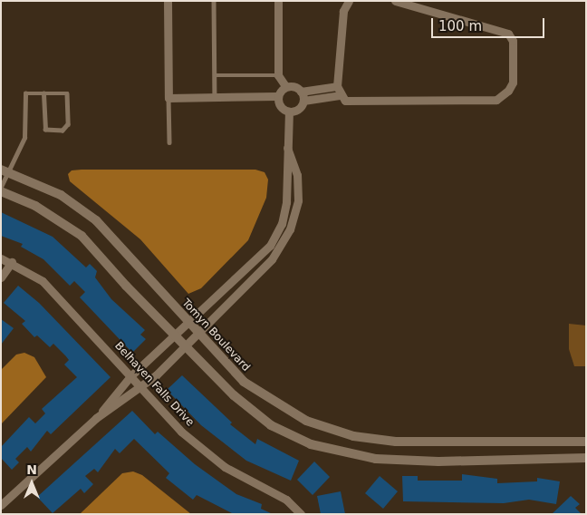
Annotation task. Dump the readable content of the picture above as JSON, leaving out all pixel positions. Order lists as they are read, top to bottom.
{
  "streets": {
    "street": ["Tomyn Boulevard", "Belhaven Falls Drive"]
  },
  "scale_bar": "100 m",
  "north": "top"
}
